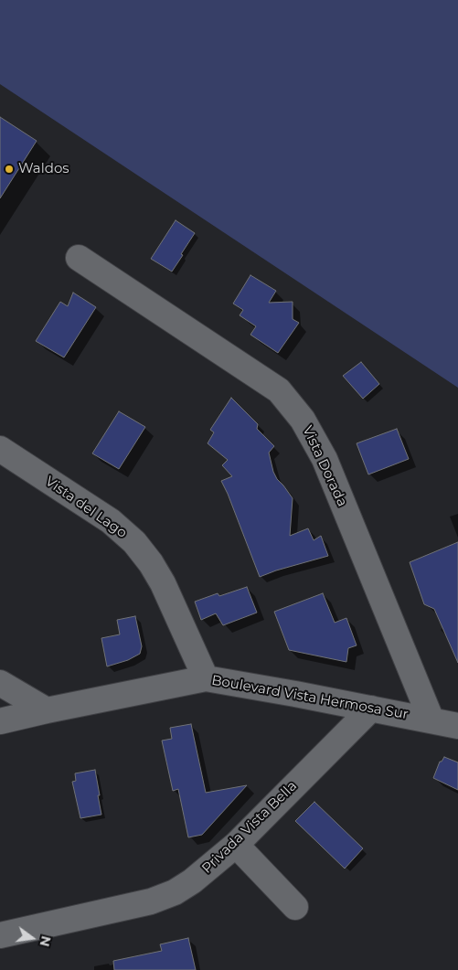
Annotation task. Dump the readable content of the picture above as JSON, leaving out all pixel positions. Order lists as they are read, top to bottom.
{
  "streets": {
    "street": [
      "Vista Dorada",
      "Vista del Lago",
      "Boulevard Vista Hermosa Sur",
      "Privada Vista Bella"
    ]
  },
  "crossings": [
    ["Vista Dorada", "Boulevard Vista Hermosa Sur"],
    ["Vista del Lago", "Boulevard Vista Hermosa Sur"],
    ["Boulevard Vista Hermosa Sur", "Privada Vista Bella"]
  ],
  "places": ["Waldos"],
  "north": "right"
}
